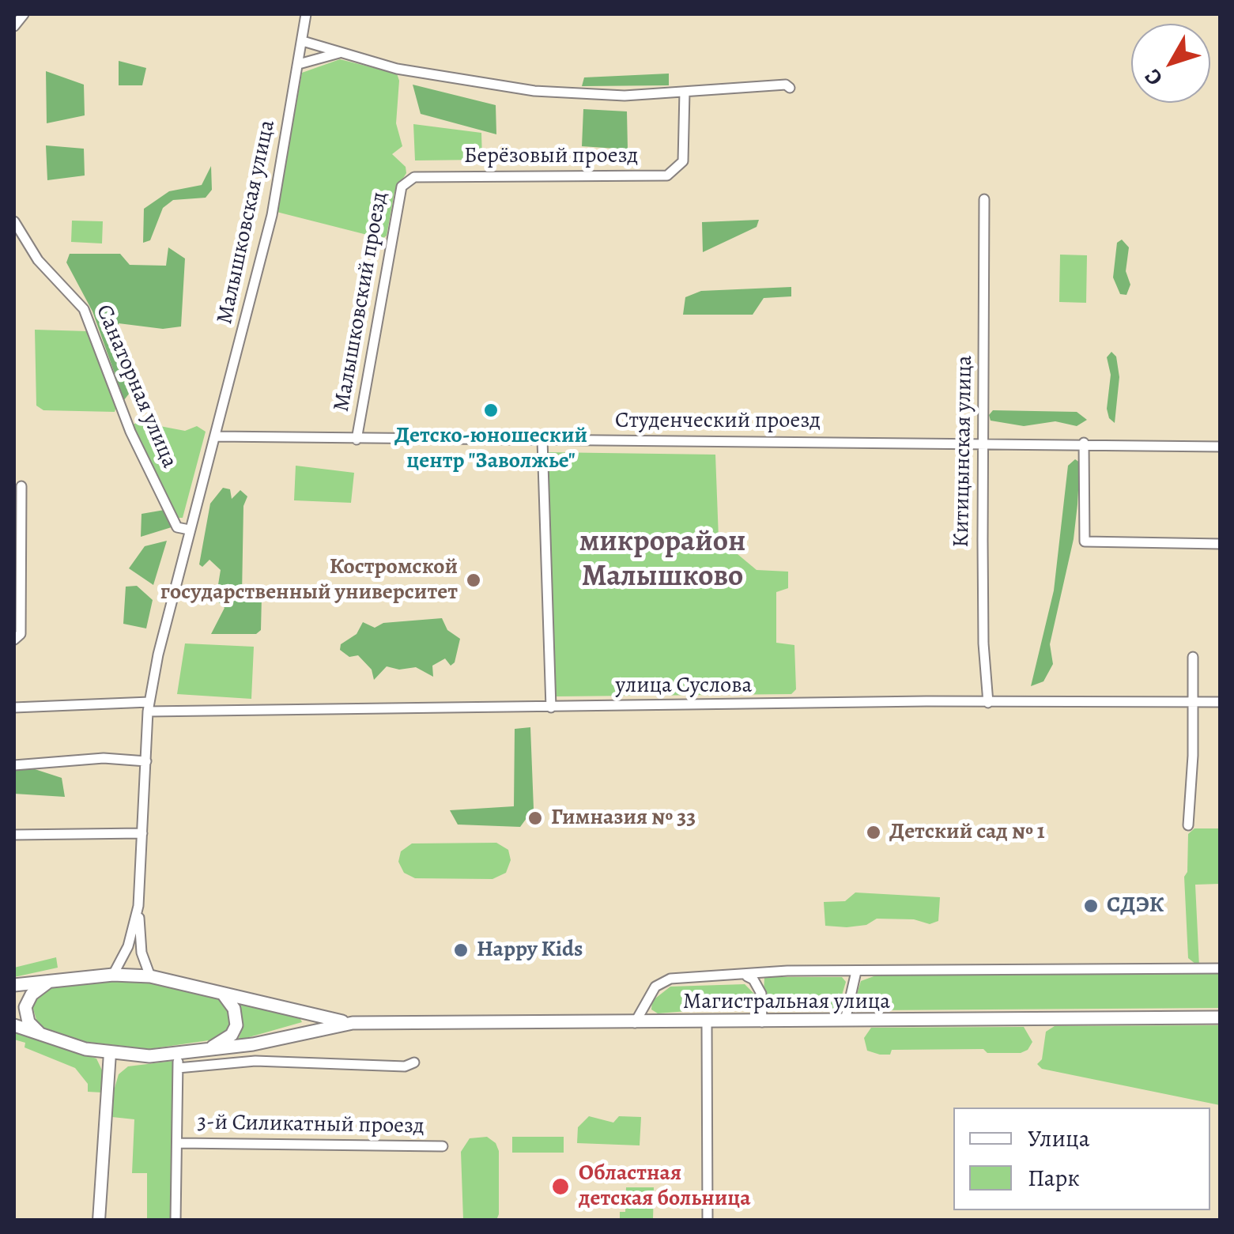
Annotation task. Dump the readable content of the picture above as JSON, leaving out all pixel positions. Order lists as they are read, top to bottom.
{
  "streets": {
    "highway": ["Магистральная улица"],
    "street": [
      "Берёзовый проезд",
      "Малышковская улица",
      "Малышковский проезд",
      "Санаторная улица",
      "Студенческий проезд",
      "Китицынская улица",
      "улица Суслова",
      "3-й Силикатный проезд"
    ]
  },
  "crossings": [
    ["Берёзовый проезд", "Малышковский проезд"],
    ["Малышковская улица", "Санаторная улица"],
    ["Малышковская улица", "Студенческий проезд"],
    ["Малышковская улица", "улица Суслова"],
    ["Малышковский проезд", "Студенческий проезд"],
    ["Студенческий проезд", "Китицынская улица"],
    ["Китицынская улица", "улица Суслова"]
  ],
  "districts": ["микрорайон Малышково"],
  "places": [
    "Детско-юношеский центр \"Заволжье\"",
    "Костромской государственный университет",
    "Гимназия № 33",
    "Детский сад № 1",
    "СДЭК",
    "Happy Kids",
    "Областная детская больница"
  ],
  "legend": ["Улица", "Парк"],
  "north": "bottom left"
}
